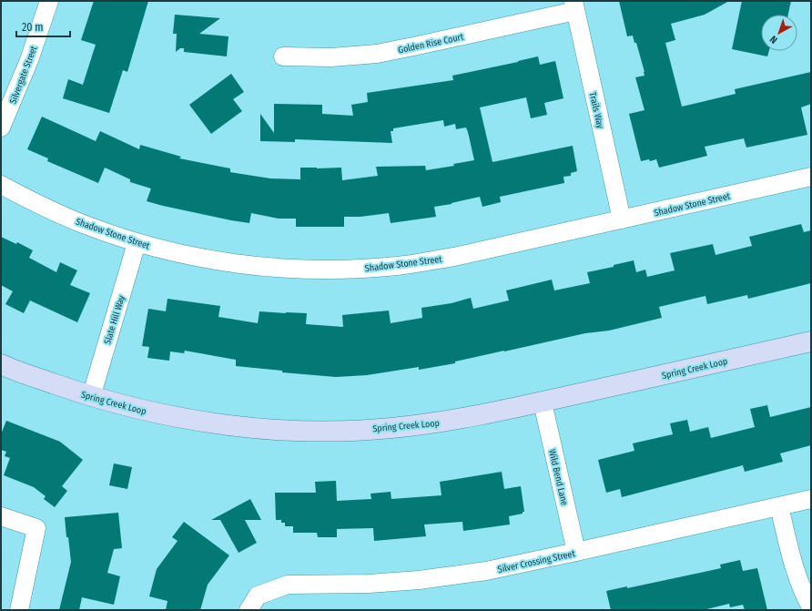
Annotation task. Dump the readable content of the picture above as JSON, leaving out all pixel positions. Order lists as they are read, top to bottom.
{
  "streets": {
    "street": [
      "Golden Rise Court",
      "Silvergate Street",
      "Trails Way",
      "Shadow Stone Street",
      "Slate Hill Way",
      "Spring Creek Loop",
      "Wild Bend Lane",
      "Silver Crossing Street"
    ]
  },
  "crossings": [
    ["Golden Rise Court", "Trails Way"],
    ["Trails Way", "Shadow Stone Street"],
    ["Shadow Stone Street", "Slate Hill Way"],
    ["Slate Hill Way", "Spring Creek Loop"],
    ["Spring Creek Loop", "Wild Bend Lane"],
    ["Wild Bend Lane", "Silver Crossing Street"]
  ],
  "scale_bar": "20 m",
  "north": "bottom left"
}
